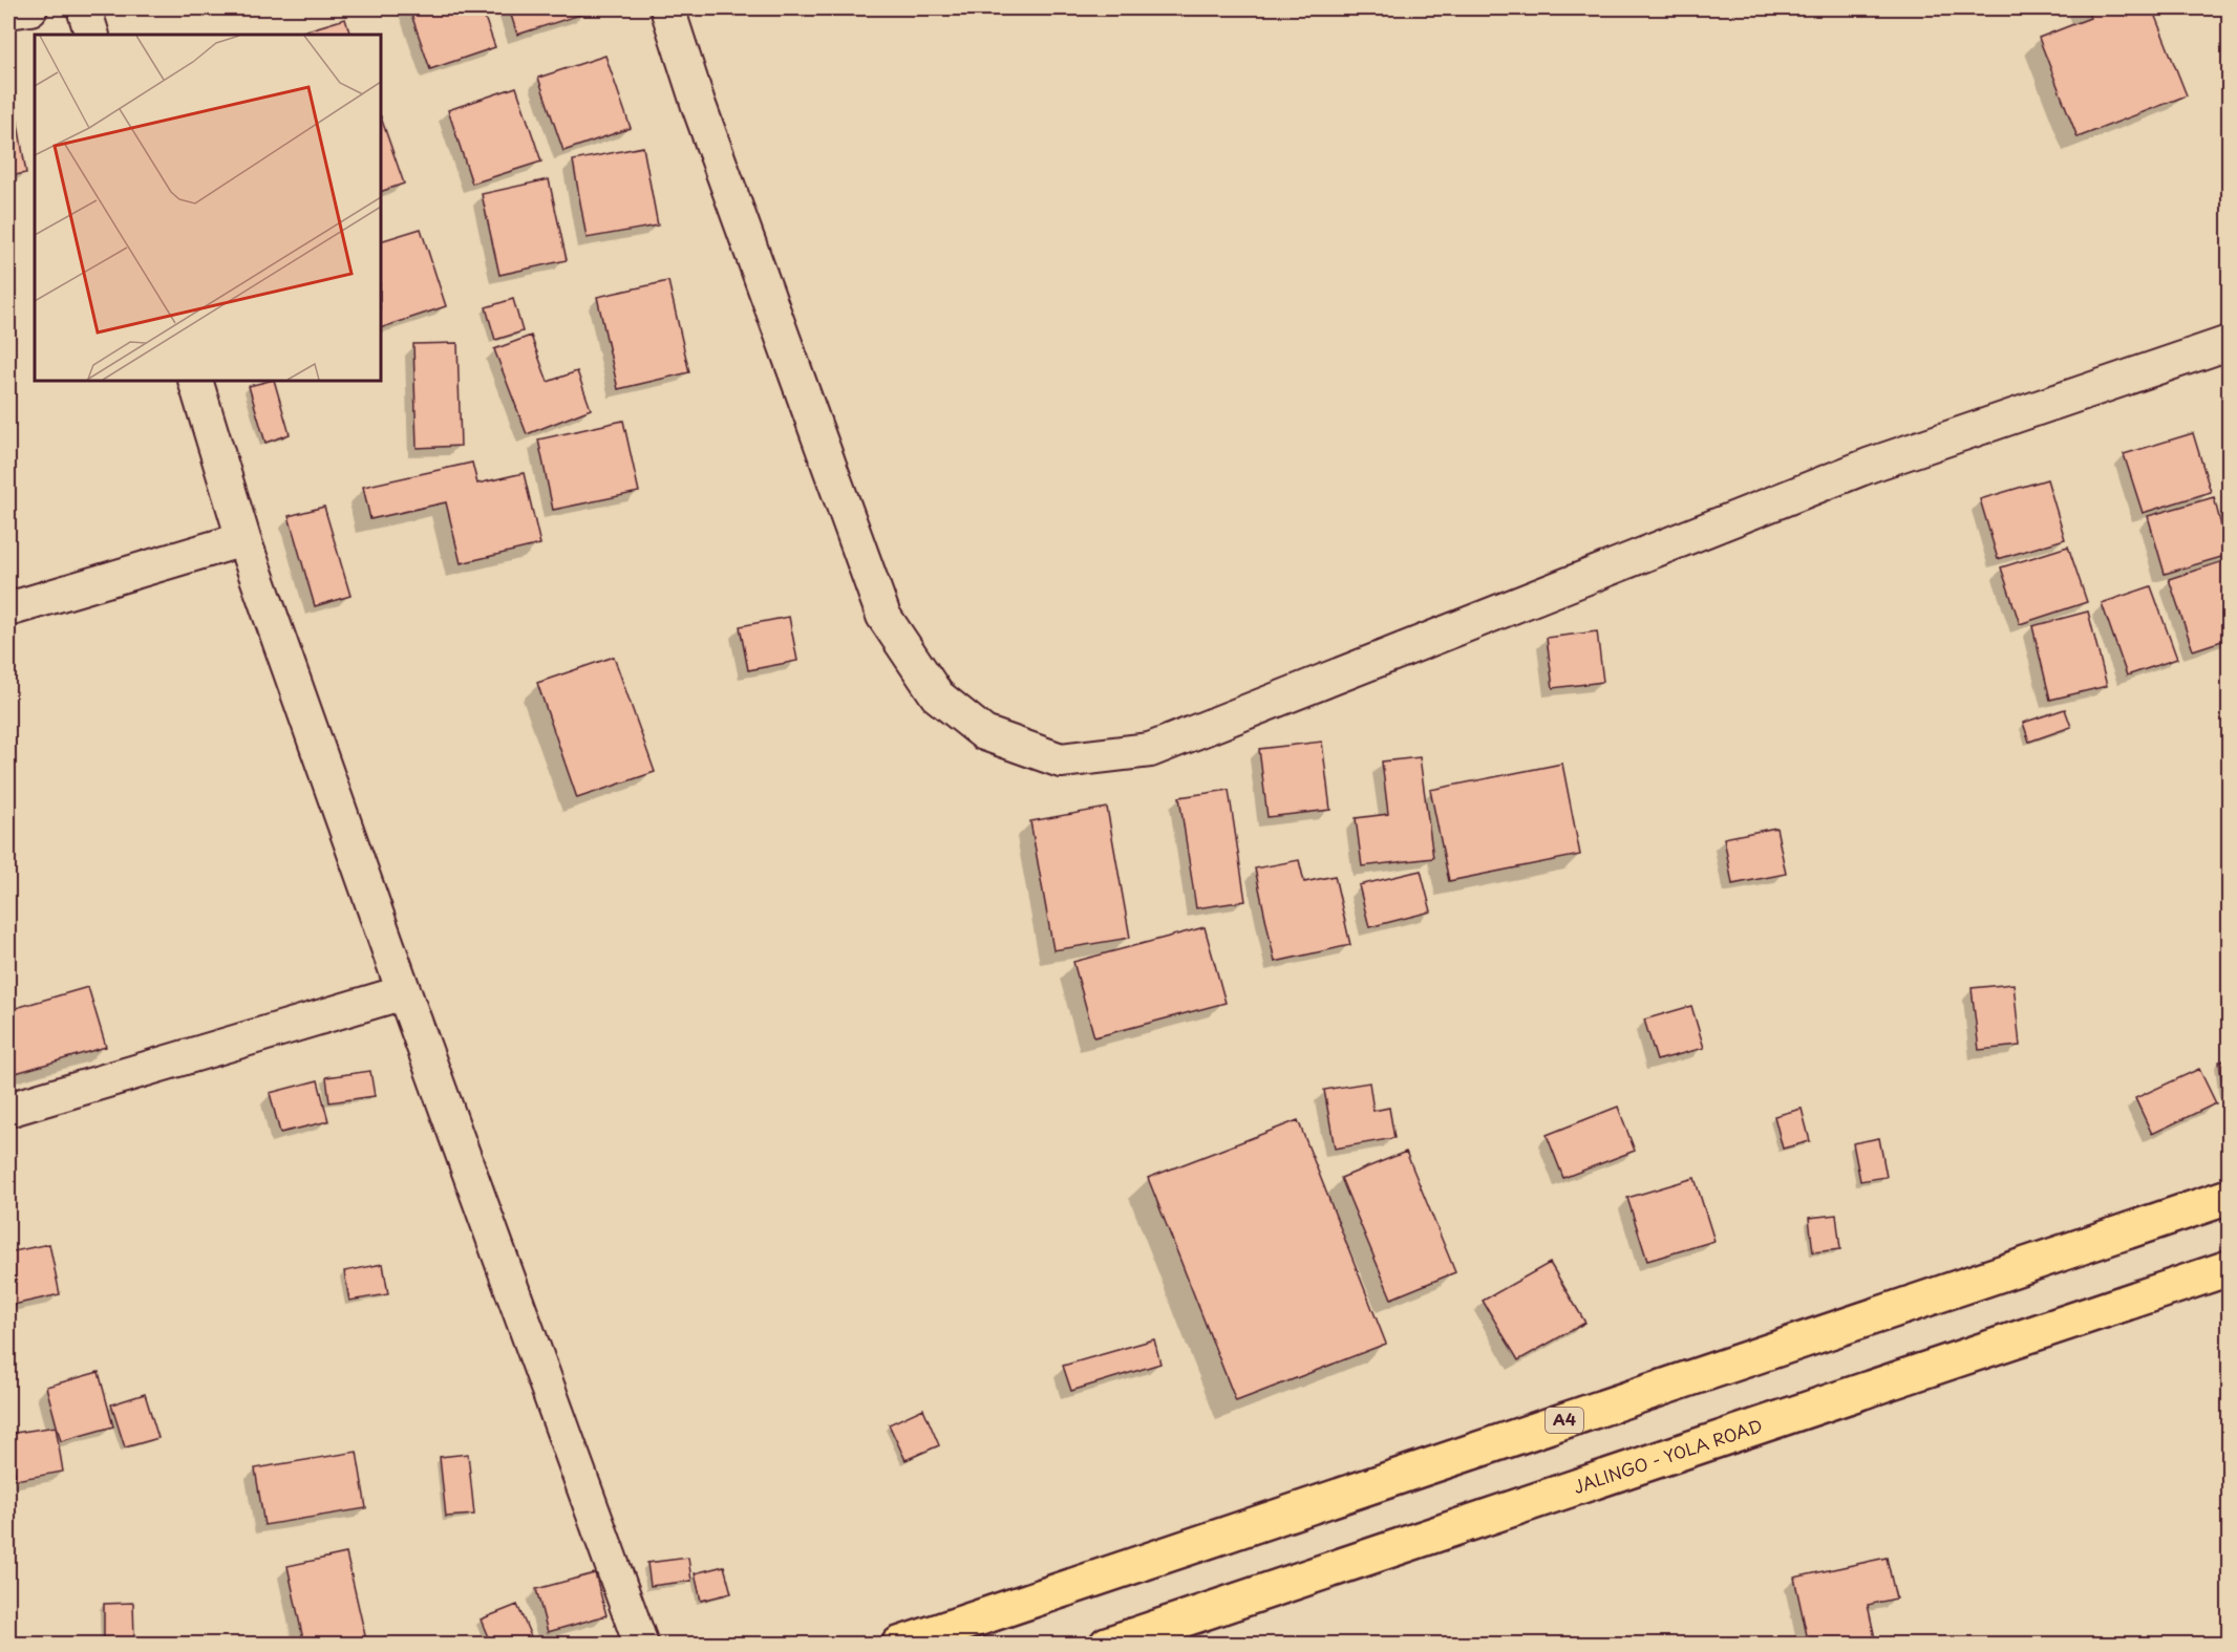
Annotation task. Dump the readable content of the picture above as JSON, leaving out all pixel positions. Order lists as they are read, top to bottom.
{
  "streets": {
    "highway": ["A4", "JALINGO - YOLA ROAD"]
  }
}
